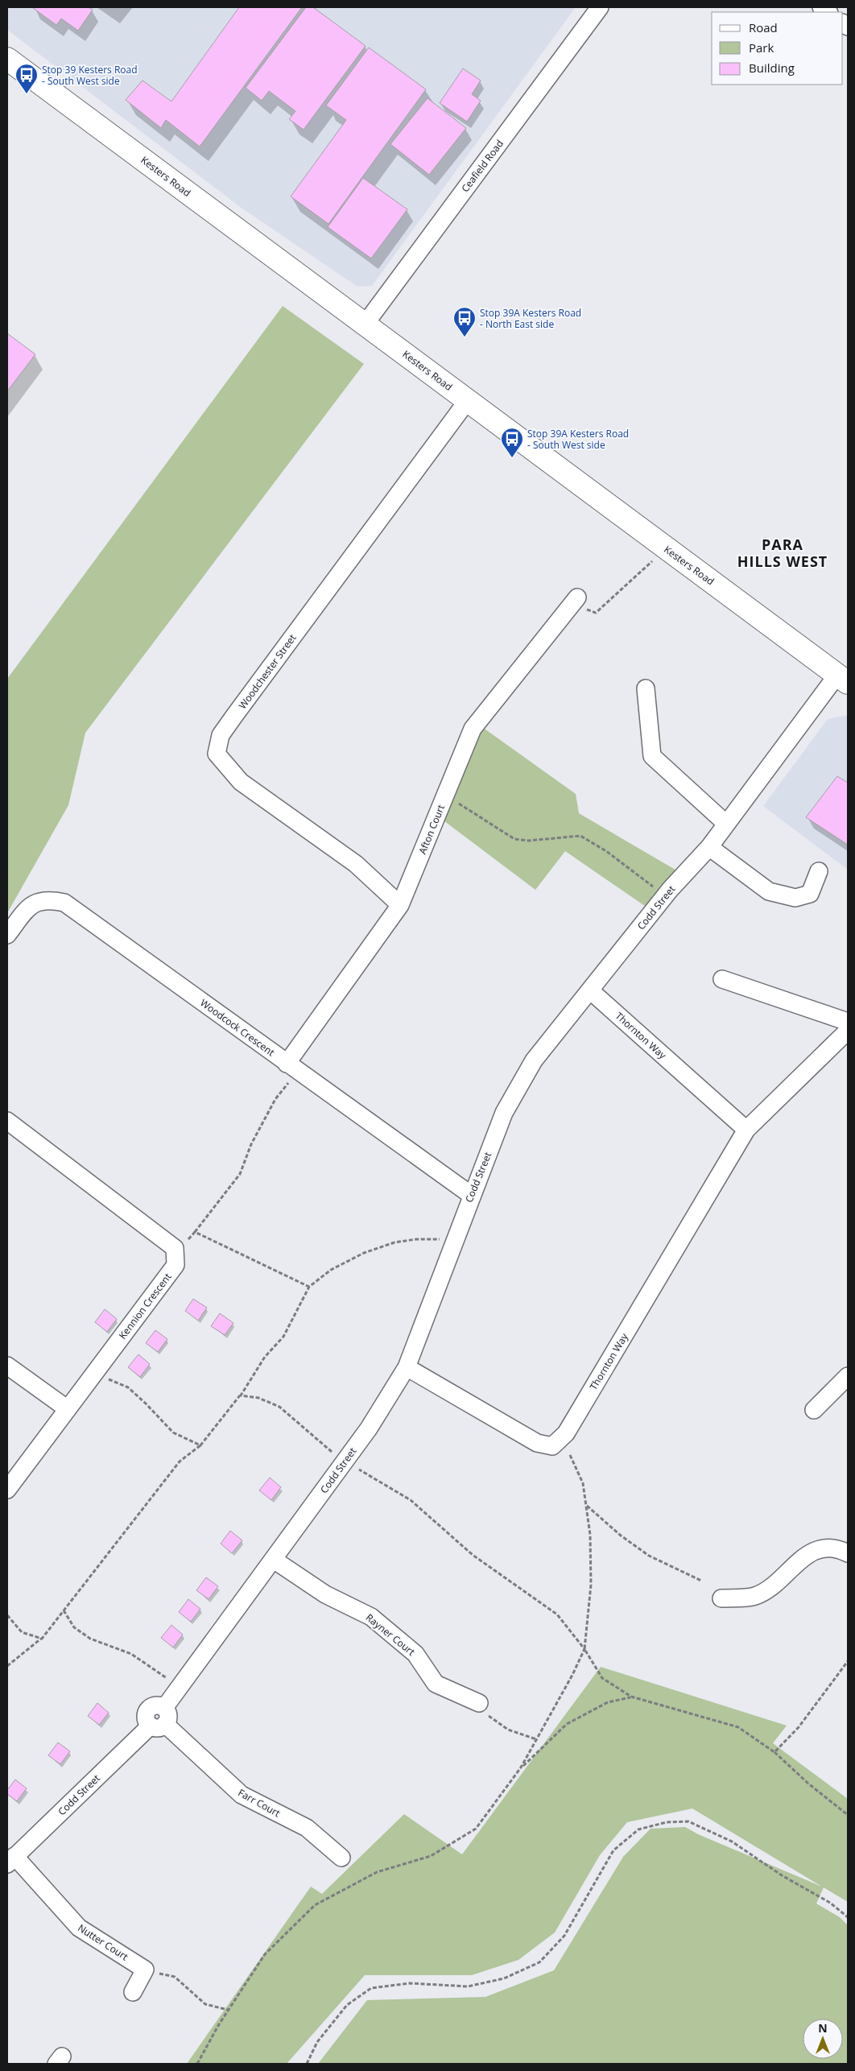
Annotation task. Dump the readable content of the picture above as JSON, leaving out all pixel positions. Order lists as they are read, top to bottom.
{
  "streets": {
    "main road": ["Kesters Road"],
    "street": [
      "Ceafield Road",
      "Woodchester Street",
      "Afton Court",
      "Codd Street",
      "Woodcock Crescent",
      "Thornton Way",
      "Kennion Crescent",
      "Rayner Court",
      "Farr Court",
      "Nutter Court"
    ]
  },
  "crossings": [
    ["Ceafield Road", "Kesters Road"],
    ["Kesters Road", "Woodchester Street"],
    ["Kesters Road", "Codd Street"],
    ["Woodchester Street", "Afton Court"],
    ["Afton Court", "Woodcock Crescent"],
    ["Codd Street", "Woodcock Crescent"],
    ["Codd Street", "Thornton Way"],
    ["Codd Street", "Rayner Court"],
    ["Codd Street", "Farr Court"],
    ["Codd Street", "Nutter Court"]
  ],
  "districts": ["PARA HILLS WEST"],
  "places": {
    "bus stop": ["Stop 39 Kesters Road - South West side", "Stop 39A Kesters Road - North East side", "Stop 39A Kesters Road - South West side"]
  },
  "legend": ["Road", "Park", "Building"],
  "north": "top"
}
